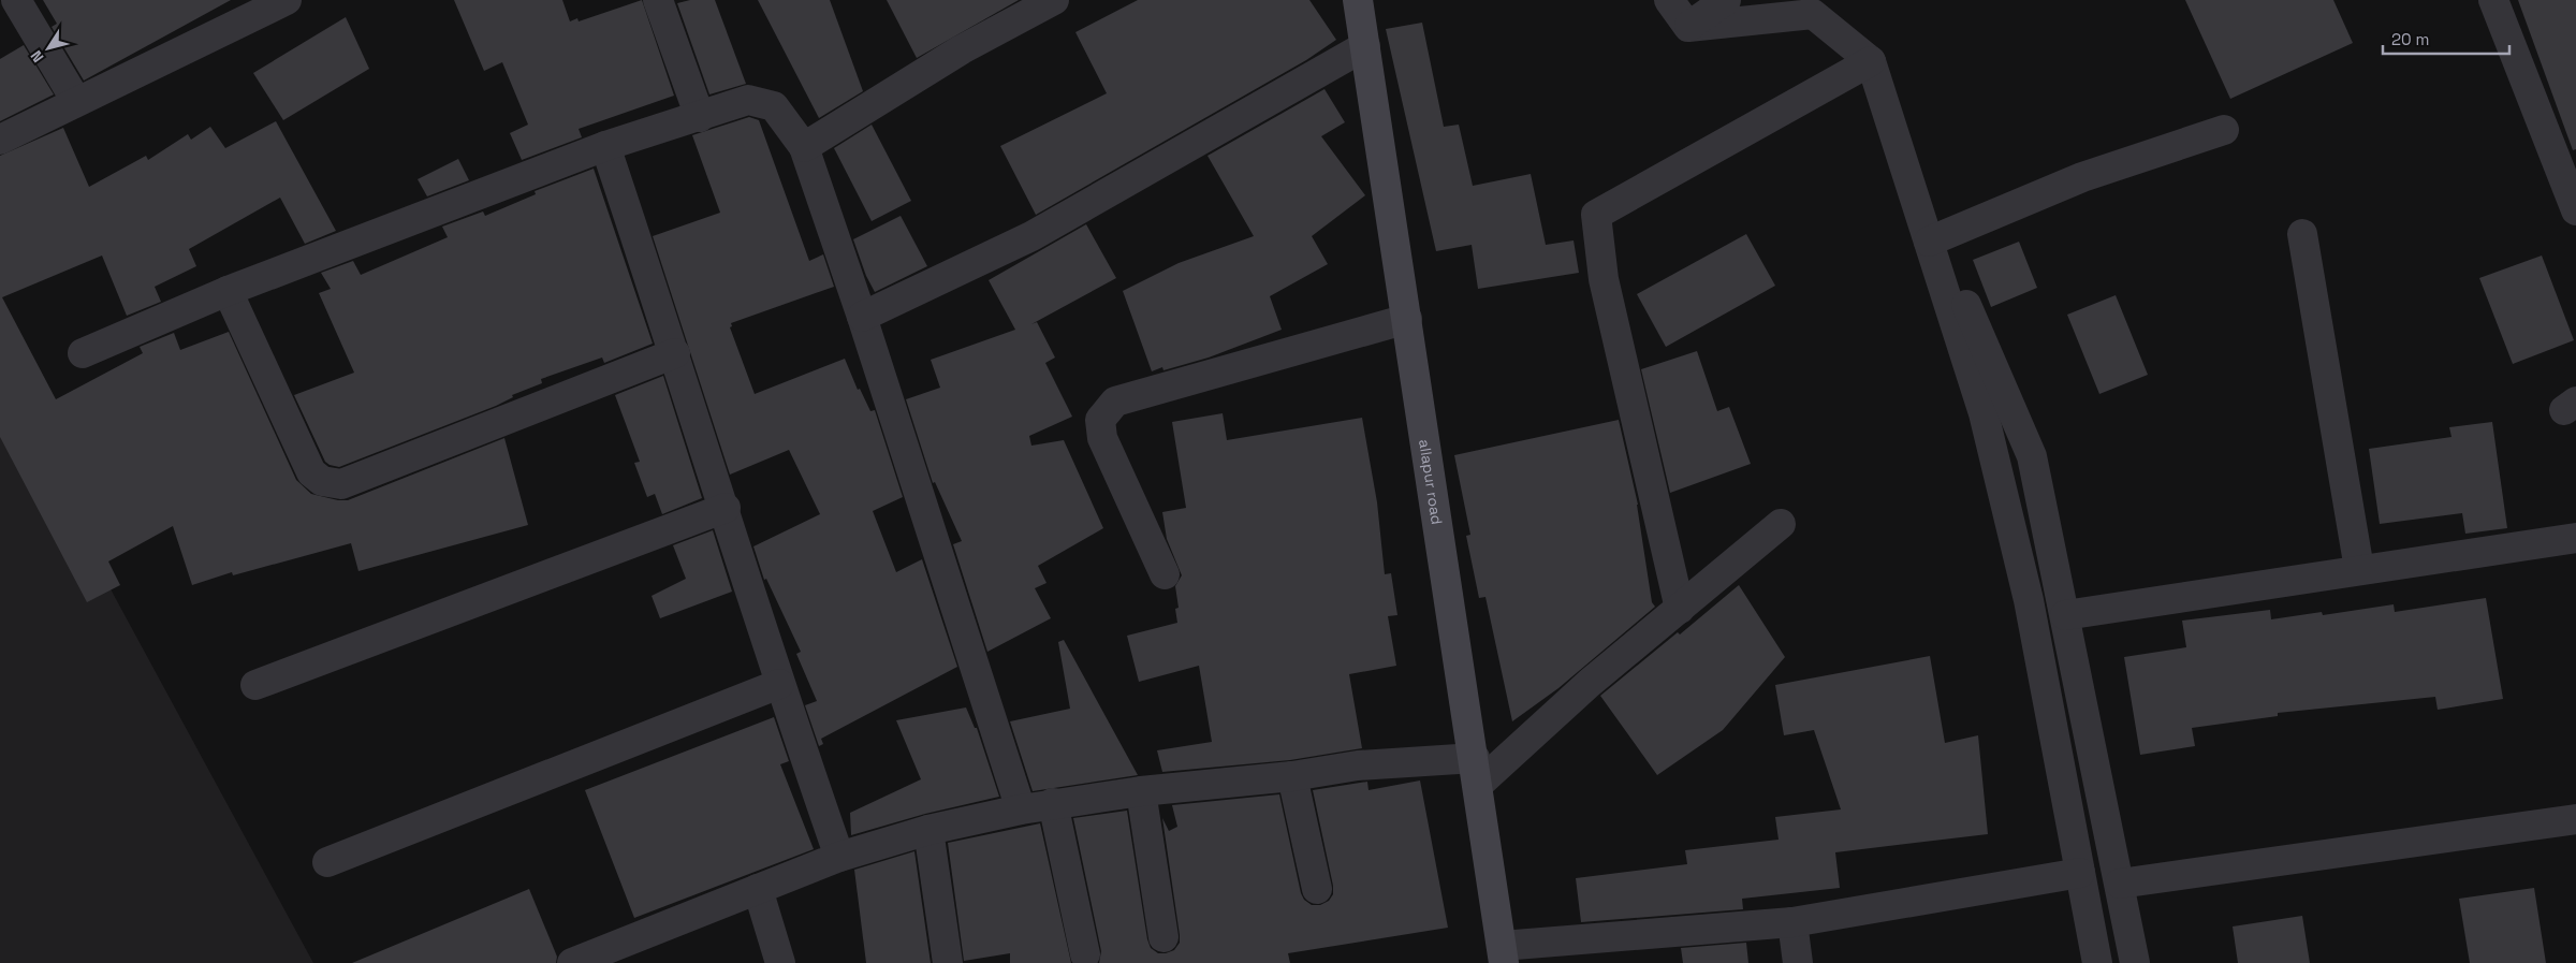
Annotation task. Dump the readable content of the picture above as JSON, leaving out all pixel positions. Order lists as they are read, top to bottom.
{
  "streets": {
    "main road": ["allapur road"]
  },
  "scale_bar": "20 m",
  "north": "bottom left"
}
